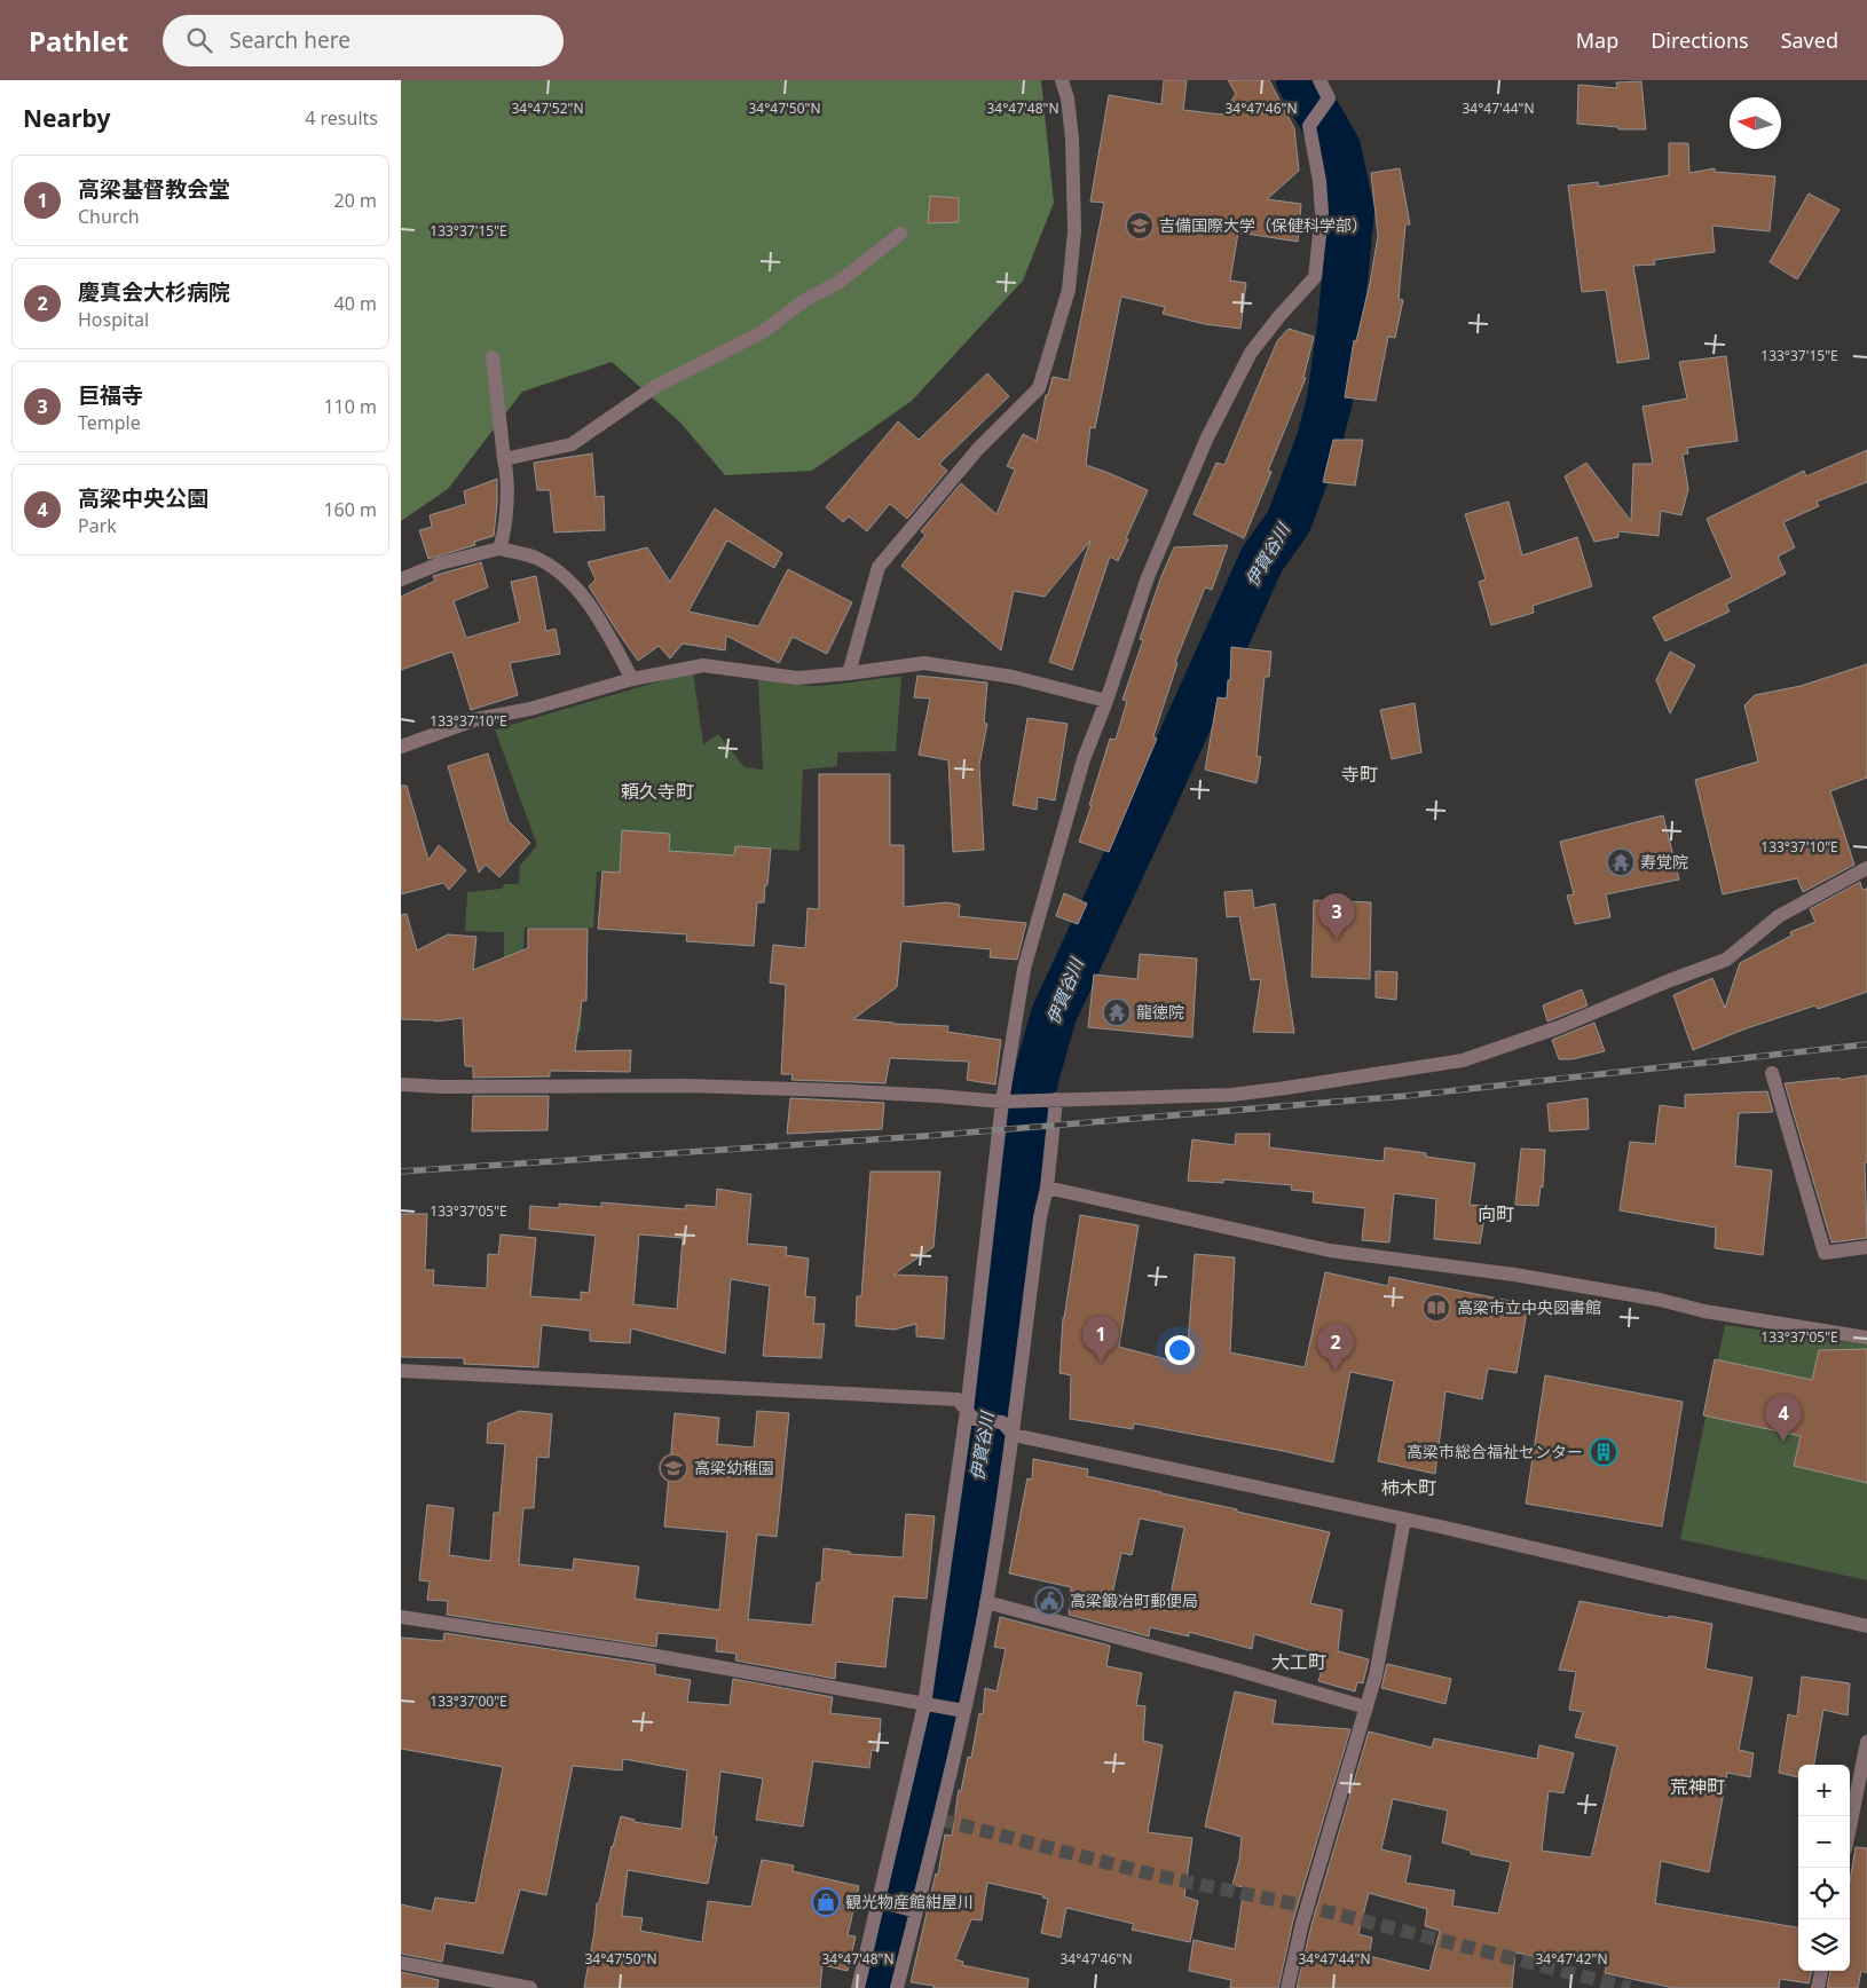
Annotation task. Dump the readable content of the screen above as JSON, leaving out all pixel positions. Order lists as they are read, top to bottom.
{
  "districts": [
    "寺町",
    "頼久寺町",
    "向町",
    "柿木町",
    "大工町",
    "荒神町"
  ],
  "water": ["伊賀谷川"],
  "places": {
    "school or university": ["吉備国際大学（保健科学部）", "高梁幼稚園"],
    "temple": ["寿覚院", "龍徳院"],
    "library": ["高梁市立中央図書館"],
    "building": ["高梁市総合福祉センター"],
    "public building": ["高梁鍛冶町郵便局"],
    "shop": ["観光物産館紺屋川"]
  },
  "north": "left",
  "page": {
    "header": "Pathlet",
    "search": "Search here",
    "nav": ["Map", "Directions", "Saved"],
    "heading": ["Nearby", "4 results"],
    "list": [
      {
        "mark": "1",
        "name": "高梁基督教会堂",
        "note": "Church",
        "value": "20 m"
      },
      {
        "mark": "2",
        "name": "慶真会大杉病院",
        "note": "Hospital",
        "value": "40 m"
      },
      {
        "mark": "3",
        "name": "巨福寺",
        "note": "Temple",
        "value": "110 m"
      },
      {
        "mark": "4",
        "name": "高梁中央公園",
        "note": "Park",
        "value": "160 m"
      }
    ],
    "pins": [
      "3",
      "1",
      "2",
      "4"
    ],
    "map_buttons": ["+", "−"]
  },
  "coordinates": [
    "34°47'52\"N",
    "34°47'50\"N",
    "34°47'48\"N",
    "34°47'46\"N",
    "34°47'44\"N",
    "133°37'15\"E",
    "133°37'10\"E",
    "133°37'05\"E",
    "133°37'00\"E",
    "34°47'42\"N"
  ]
}
